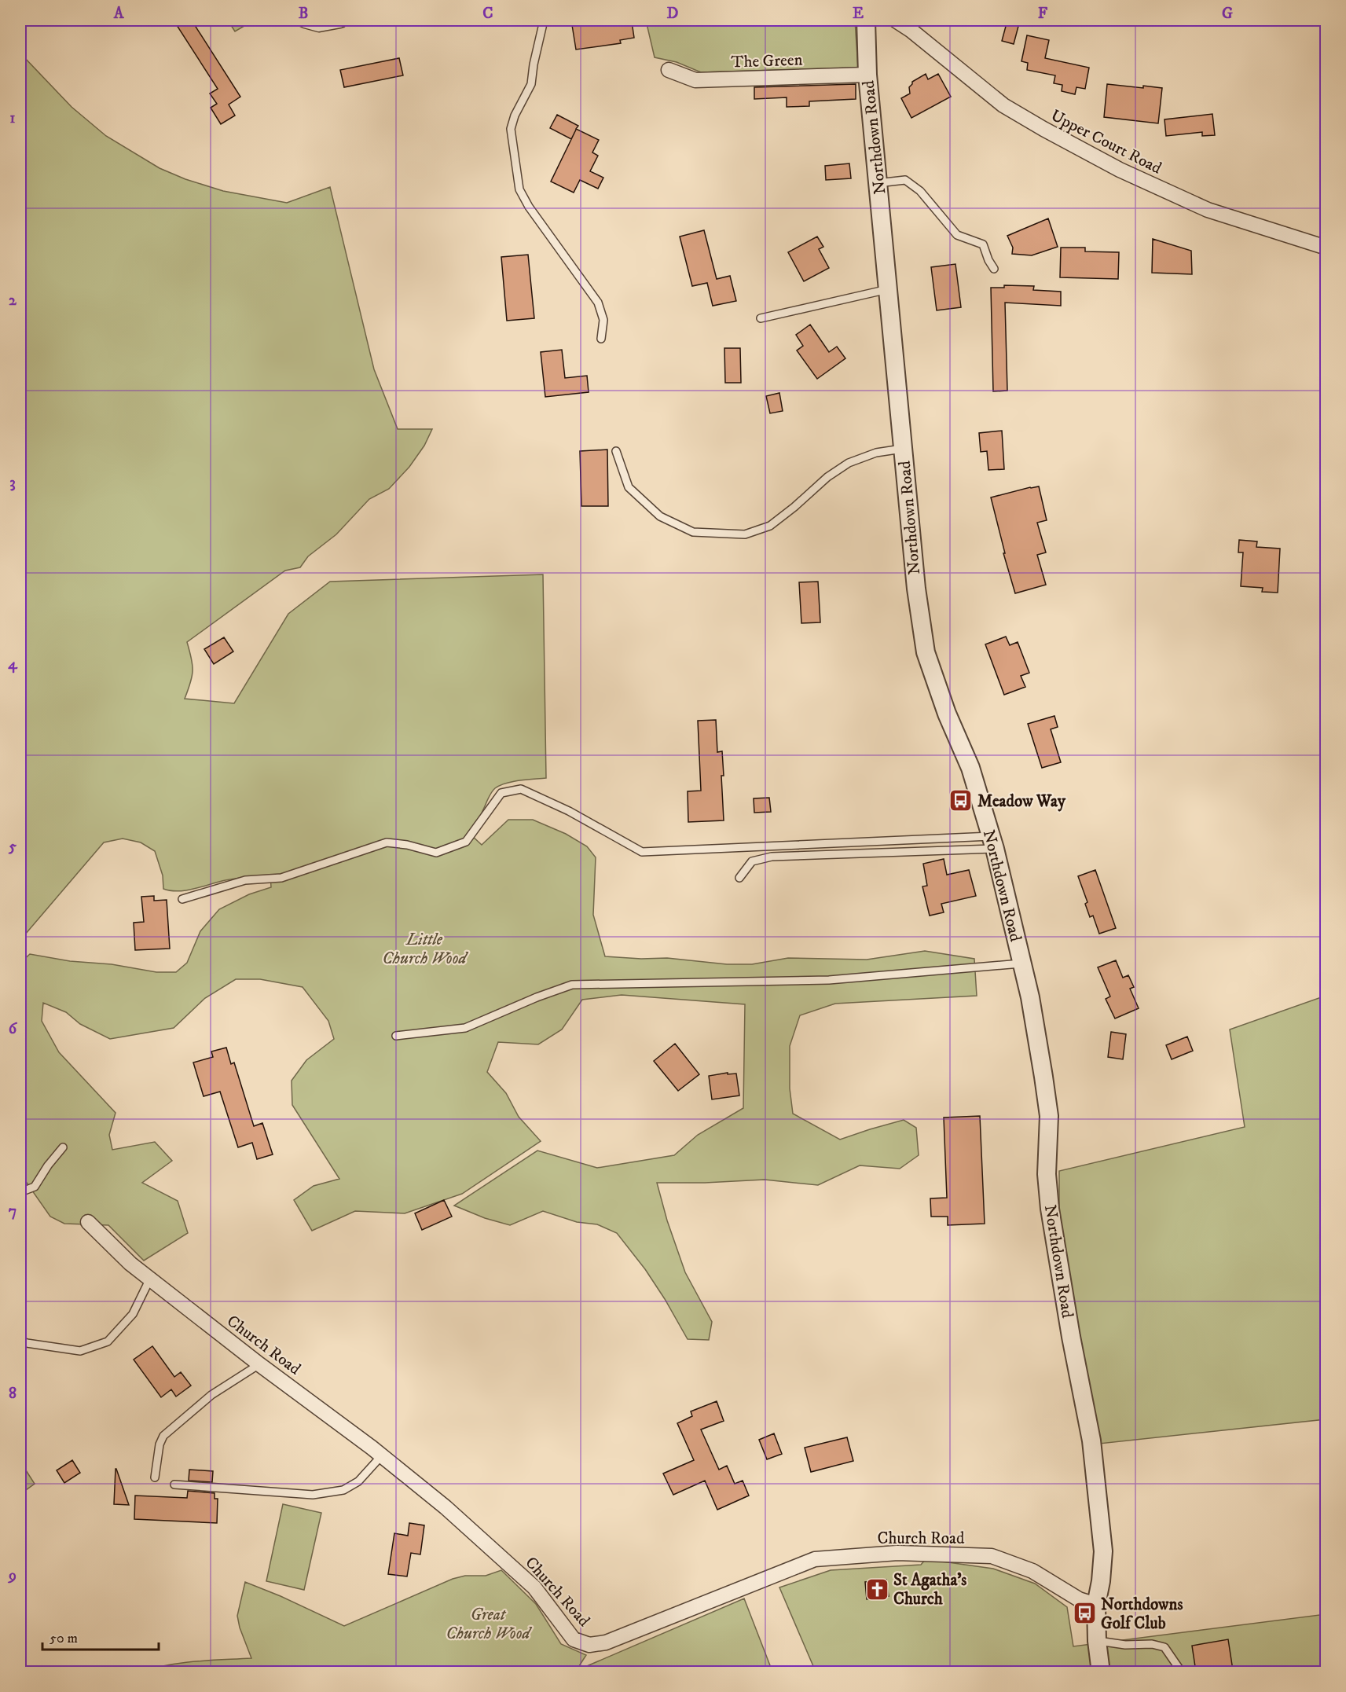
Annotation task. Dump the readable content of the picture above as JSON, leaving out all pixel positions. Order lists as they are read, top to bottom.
{
  "streets": {
    "street": [
      "The Green",
      "Northdown Road",
      "Upper Court Road",
      "Church Road"
    ]
  },
  "crossings": [
    ["The Green", "Northdown Road"],
    ["Northdown Road", "Church Road"]
  ],
  "parks": ["Little Church Wood", "Great Church Wood"],
  "places": {
    "bus stop": ["Meadow Way", "Northdowns Golf Club"],
    "church": ["St Agatha's Church"]
  },
  "scale_bar": "50 m",
  "grid": {
    "columns": [
      "A",
      "B",
      "C",
      "D",
      "E",
      "F",
      "G"
    ],
    "rows": [
      "1",
      "2",
      "3",
      "4",
      "5",
      "6",
      "7",
      "8",
      "9"
    ]
  }
}
